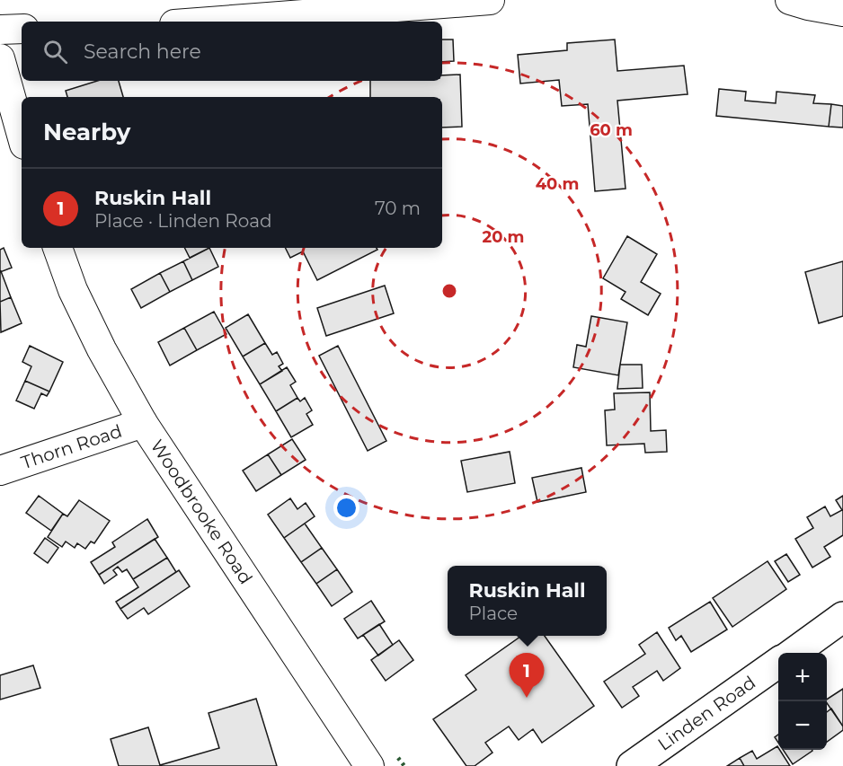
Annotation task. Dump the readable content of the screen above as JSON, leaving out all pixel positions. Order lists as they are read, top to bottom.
{
  "streets": {
    "highway": ["Linden Road"],
    "street": ["Thorn Road", "Woodbrooke Road"]
  },
  "crossings": [
    ["Thorn Road", "Woodbrooke Road"]
  ],
  "page": {
    "search": "Search here",
    "heading": "Nearby",
    "list": [
      {
        "mark": "1",
        "name": "Ruskin Hall",
        "note": "Place · Linden Road",
        "value": "70 m"
      }
    ],
    "popup": ["Ruskin Hall", "Place"],
    "map_buttons": ["+", "−"],
    "pins": "1"
  },
  "rings": ["60 m", "40 m", "20 m"]
}
